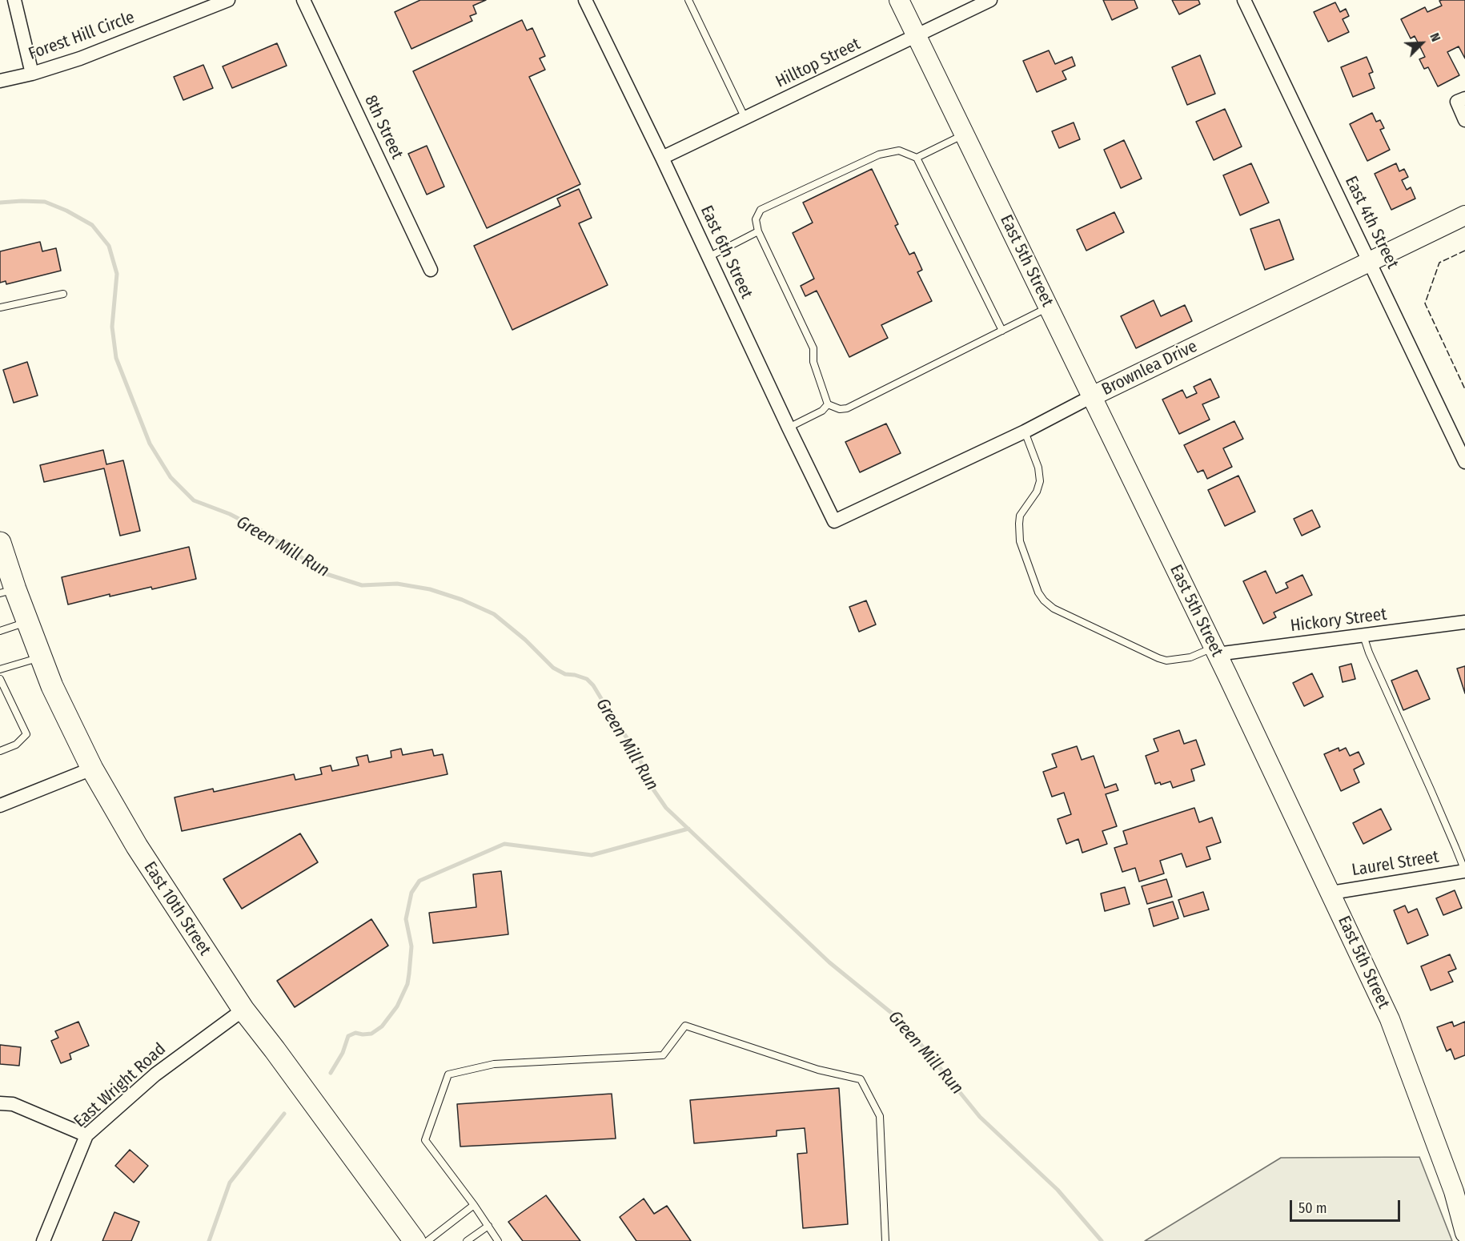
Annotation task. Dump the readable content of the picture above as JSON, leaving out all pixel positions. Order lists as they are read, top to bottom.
{
  "streets": {
    "main road": ["East 5th Street", "Brownlea Drive", "East 10th Street"],
    "street": [
      "Forest Hill Circle",
      "Hilltop Street",
      "8th Street",
      "East 4th Street",
      "East 6th Street",
      "Hickory Street",
      "Laurel Street",
      "East Wright Road"
    ]
  },
  "crossings": [
    ["Hilltop Street", "East 6th Street"],
    ["Hilltop Street", "East 5th Street"],
    ["East 4th Street", "Brownlea Drive"],
    ["East 6th Street", "Brownlea Drive"],
    ["East 5th Street", "Brownlea Drive"],
    ["East 5th Street", "Hickory Street"],
    ["East 5th Street", "Laurel Street"],
    ["East 10th Street", "East Wright Road"]
  ],
  "water": ["Green Mill Run"],
  "scale_bar": "50 m",
  "north": "top right"
}
